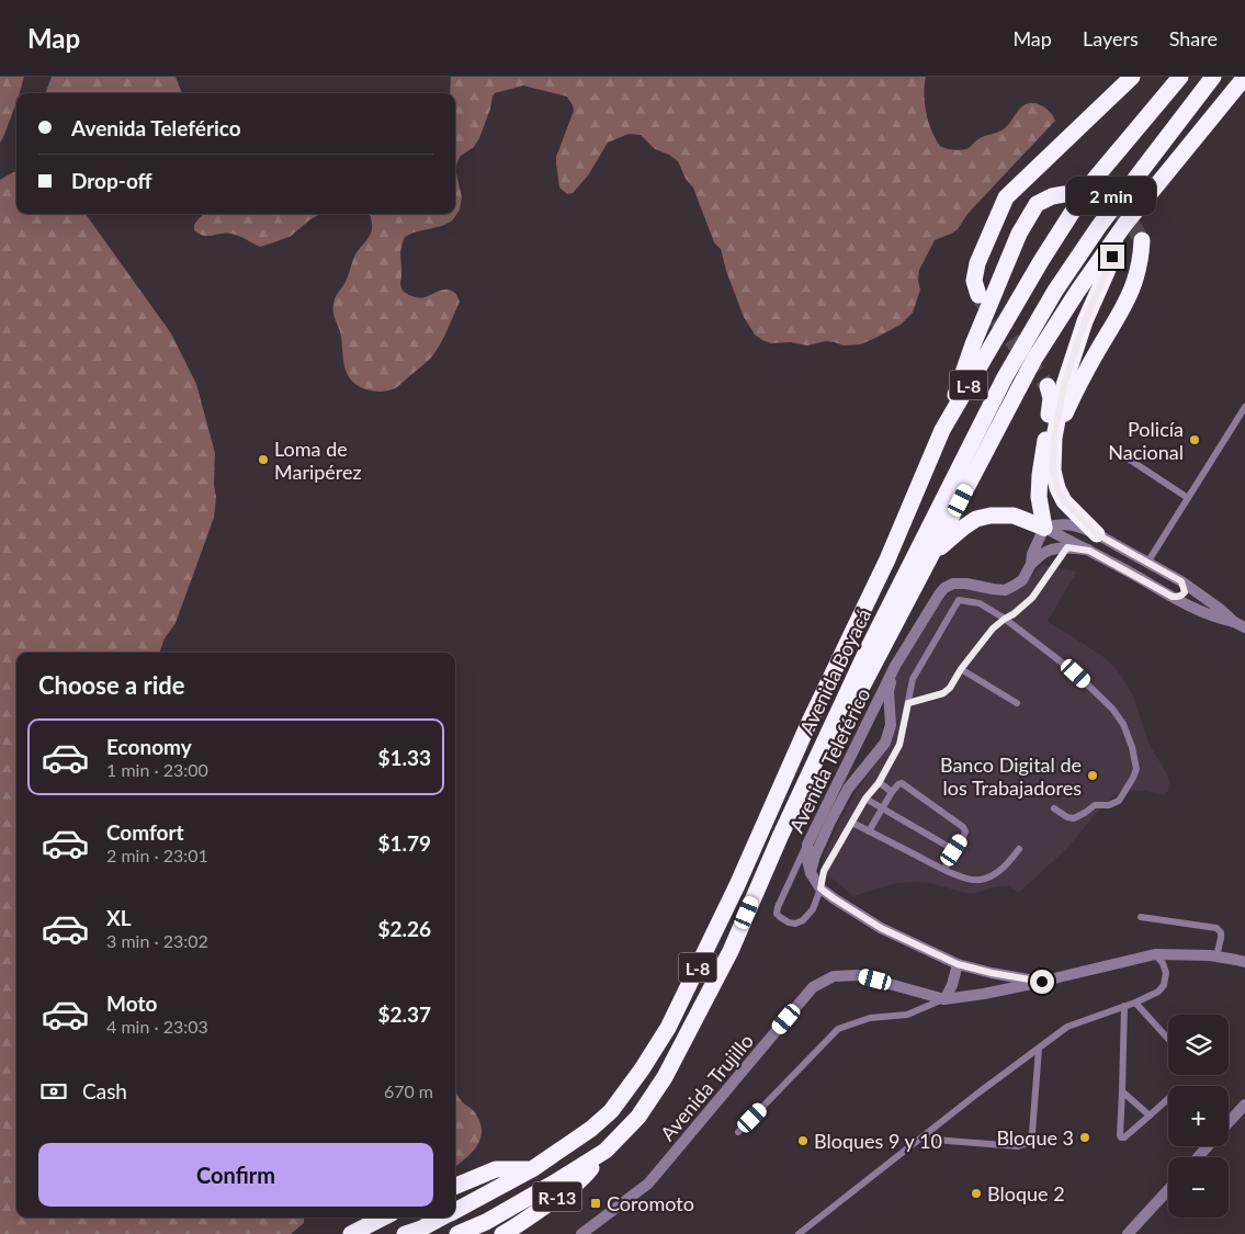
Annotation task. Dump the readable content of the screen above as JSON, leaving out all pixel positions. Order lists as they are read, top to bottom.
{
  "streets": {
    "highway": ["L-8", "Avenida Boyacá", "R-13"],
    "street": ["Avenida Teleférico", "Avenida Trujillo"]
  },
  "crossings": [
    ["Avenida Boyacá", "R-13"],
    ["Avenida Teleférico", "Avenida Trujillo"]
  ],
  "places": {
    "other": [
      "Policía Nacional",
      "Loma de Maripérez",
      "Banco Digital de los Trabajadores",
      "Bloque 3",
      "Bloques 9 y 10",
      "Bloque 2"
    ],
    "transit": ["Coromoto"]
  },
  "page": {
    "header": "Map",
    "nav": ["Map", "Layers", "Share"],
    "banner": ["Avenida Teleférico", "Drop-off"],
    "bubble": "2 min",
    "heading": "Choose a ride",
    "list": [
      {
        "name": "Economy",
        "note": "1 min · 23:00",
        "value": "$1.33"
      },
      {
        "name": "Comfort",
        "note": "2 min · 23:01",
        "value": "$1.79"
      },
      {
        "name": "XL",
        "note": "3 min · 23:02",
        "value": "$2.26"
      },
      {
        "name": "Moto",
        "note": "4 min · 23:03",
        "value": "$2.37"
      }
    ],
    "map_buttons": ["+", "−"],
    "pay": ["Cash", "670 m"],
    "buttons": "Confirm"
  }
}
